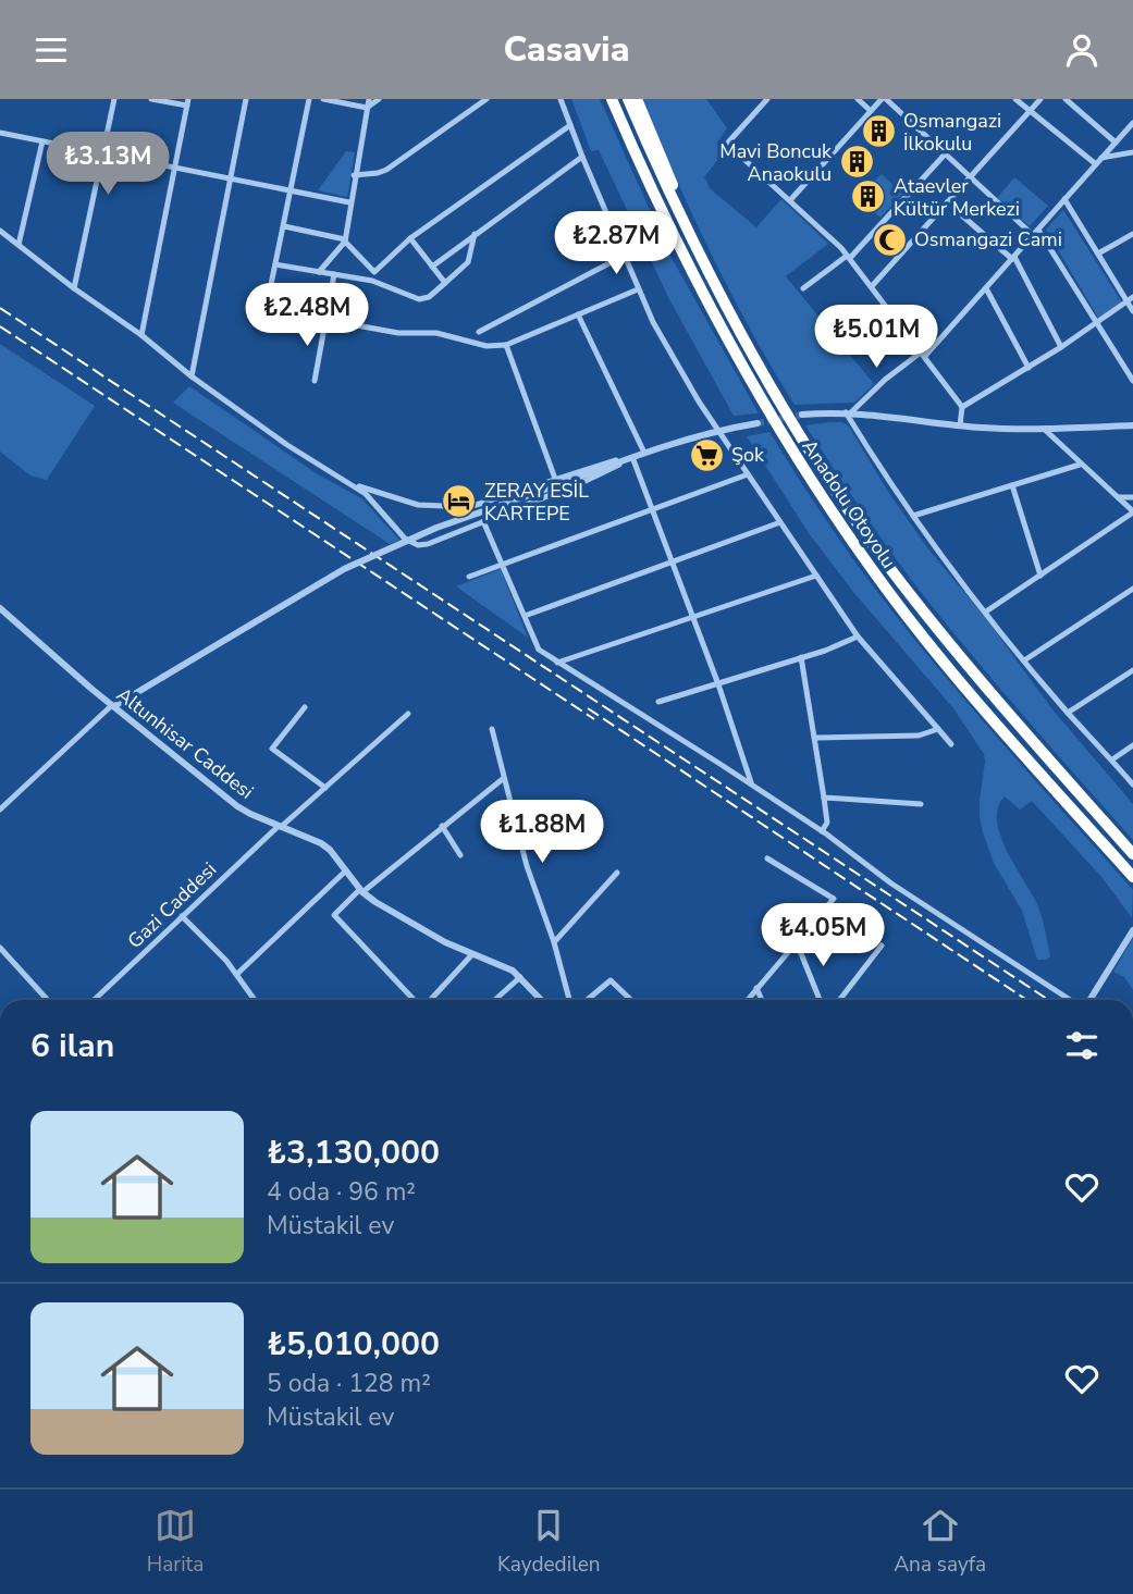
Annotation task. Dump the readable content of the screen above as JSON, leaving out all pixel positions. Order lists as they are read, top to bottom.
{
  "streets": {
    "highway": ["Anadolu Otoyolu"],
    "street": ["Altunhisar Caddesi", "Gazi Caddesi"]
  },
  "crossings": [
    ["Altunhisar Caddesi", "Gazi Caddesi"]
  ],
  "places": {
    "building": ["Osmangazi İlkokulu", "Mavi Boncuk Anaokulu", "Ataevler Kültür Merkezi"],
    "mosque": ["Osmangazi Cami"],
    "supermarket": ["Şok"],
    "hotel": ["ZERAY ESİL KARTEPE"]
  },
  "page": {
    "header": "Casavia",
    "price": [
      "₺3.13M",
      "₺2.87M",
      "₺2.48M",
      "₺5.01M",
      "₺1.88M",
      "₺4.05M"
    ],
    "heading": "6 ilan",
    "list": [
      {
        "name": "₺3,130,000",
        "note": "4 oda · 96 m² · Müstakil ev"
      },
      {
        "name": "₺5,010,000",
        "note": "5 oda · 128 m² · Müstakil ev"
      }
    ],
    "tabs": ["Harita", "Kaydedilen", "Ana sayfa"]
  }
}
